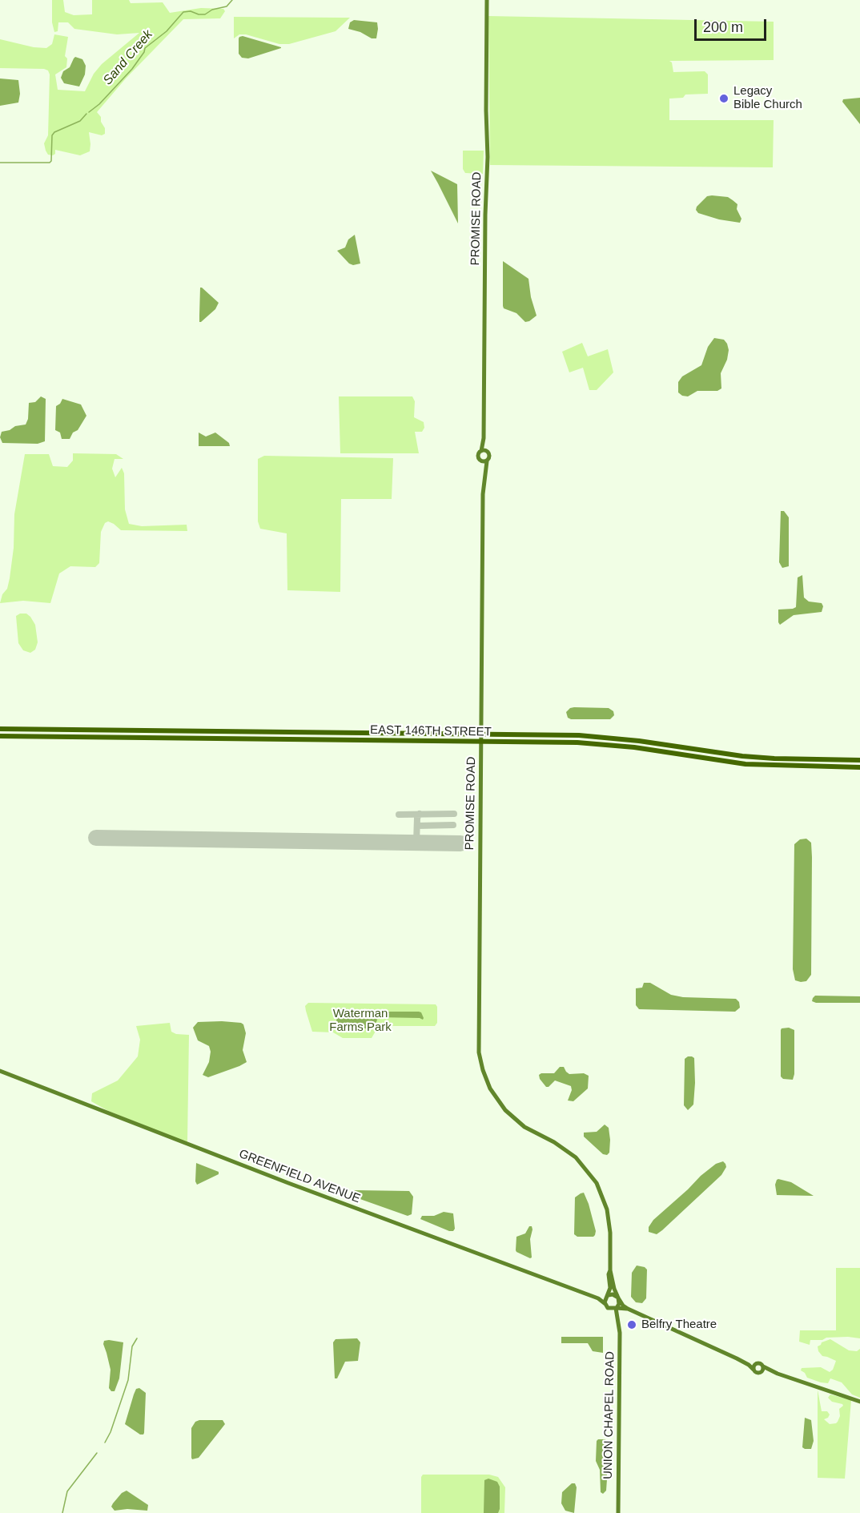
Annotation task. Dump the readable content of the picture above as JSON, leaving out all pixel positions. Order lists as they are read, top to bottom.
{
  "streets": {
    "main road": [
      "PROMISE ROAD",
      "EAST 146TH STREET",
      "GREENFIELD AVENUE",
      "UNION CHAPEL ROAD"
    ]
  },
  "crossings": [
    ["PROMISE ROAD", "EAST 146TH STREET"],
    ["GREENFIELD AVENUE", "UNION CHAPEL ROAD"]
  ],
  "water": ["Sand Creek"],
  "parks": ["Waterman Farms Park"],
  "places": ["Legacy Bible Church", "Belfry Theatre"],
  "scale_bar": "200 m"
}
